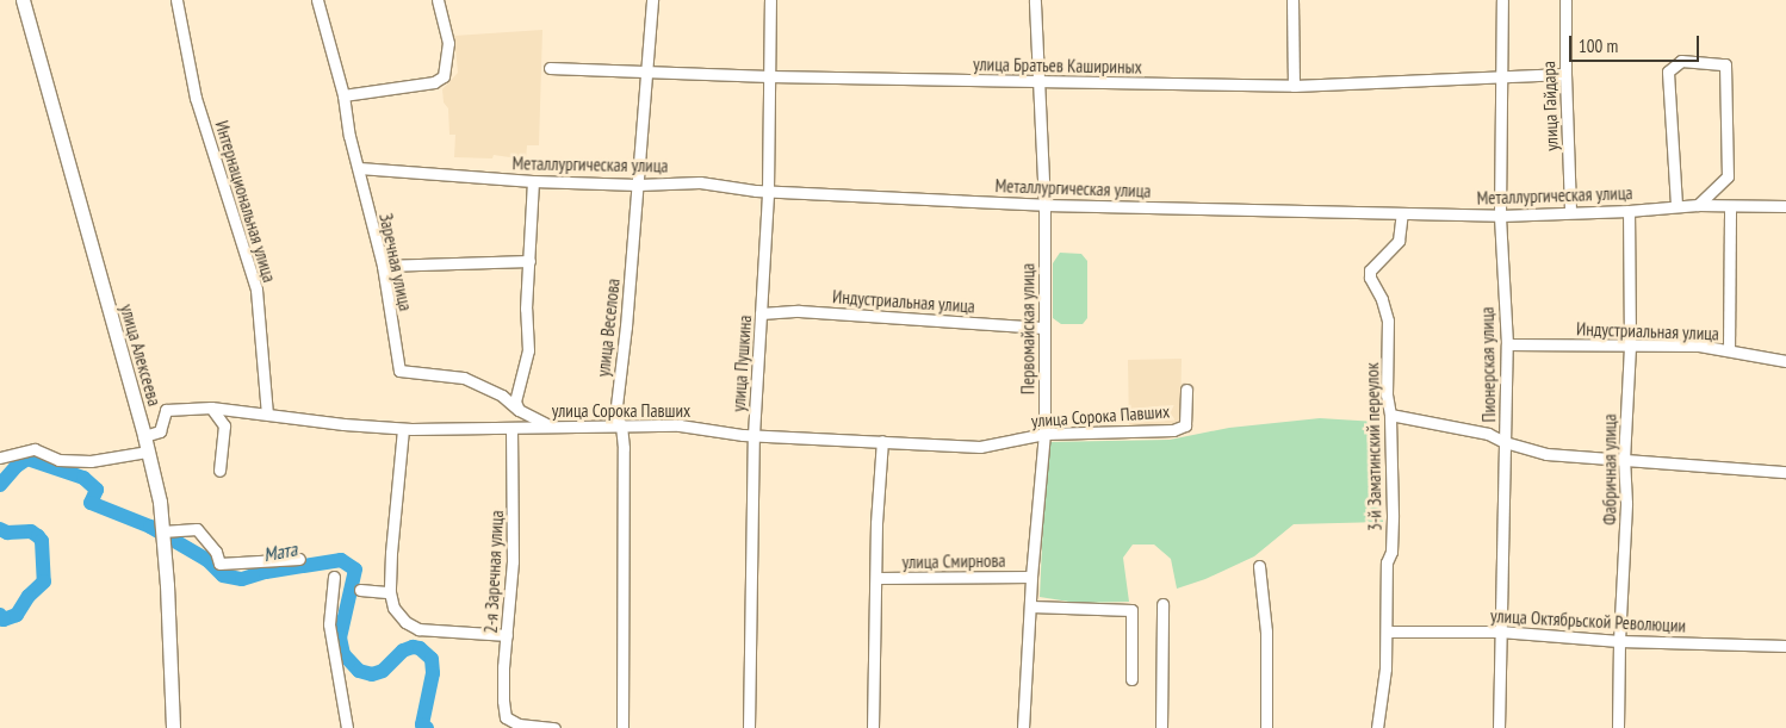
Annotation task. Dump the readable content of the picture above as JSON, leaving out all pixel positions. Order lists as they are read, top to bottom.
{
  "streets": {
    "main road": ["улица Алексеева"],
    "street": [
      "улица Братьев Кашириных",
      "улица Гайдара",
      "Металлургическая улица",
      "Интернациональная улица",
      "Заречная улица",
      "Индустриальная улица",
      "улица Веселова",
      "Первомайская улица",
      "улица Пушкина",
      "Пионерская улица",
      "улица Сорока Павших",
      "3-й Заматинский переулок",
      "Фабричная улица",
      "улица Смирнова",
      "2-я Заречная улица",
      "улица Октябрьской Революции"
    ]
  },
  "crossings": [
    ["улица Братьев Кашириных", "улица Гайдара"],
    ["улица Братьев Кашириных", "улица Веселова"],
    ["улица Братьев Кашириных", "Первомайская улица"],
    ["улица Братьев Кашириных", "улица Пушкина"],
    ["улица Братьев Кашириных", "Пионерская улица"],
    ["улица Гайдара", "Металлургическая улица"],
    ["Металлургическая улица", "Заречная улица"],
    ["Металлургическая улица", "улица Веселова"],
    ["Металлургическая улица", "Первомайская улица"],
    ["Металлургическая улица", "улица Пушкина"],
    ["Металлургическая улица", "Пионерская улица"],
    ["Металлургическая улица", "3-й Заматинский переулок"],
    ["Металлургическая улица", "Фабричная улица"],
    ["Интернациональная улица", "улица Сорока Павших"],
    ["Заречная улица", "улица Сорока Павших"],
    ["Индустриальная улица", "Первомайская улица"],
    ["Индустриальная улица", "улица Пушкина"],
    ["Индустриальная улица", "Пионерская улица"],
    ["Индустриальная улица", "Фабричная улица"],
    ["улица Веселова", "улица Сорока Павших"],
    ["Первомайская улица", "улица Сорока Павших"],
    ["Первомайская улица", "улица Смирнова"],
    ["улица Алексеева", "улица Сорока Павших"],
    ["улица Пушкина", "улица Сорока Павших"],
    ["Пионерская улица", "улица Октябрьской Революции"],
    ["улица Сорока Павших", "улица Смирнова"],
    ["улица Сорока Павших", "2-я Заречная улица"],
    ["3-й Заматинский переулок", "улица Октябрьской Революции"],
    ["Фабричная улица", "улица Октябрьской Революции"]
  ],
  "water": ["Мата"],
  "scale_bar": "100 m"
}
